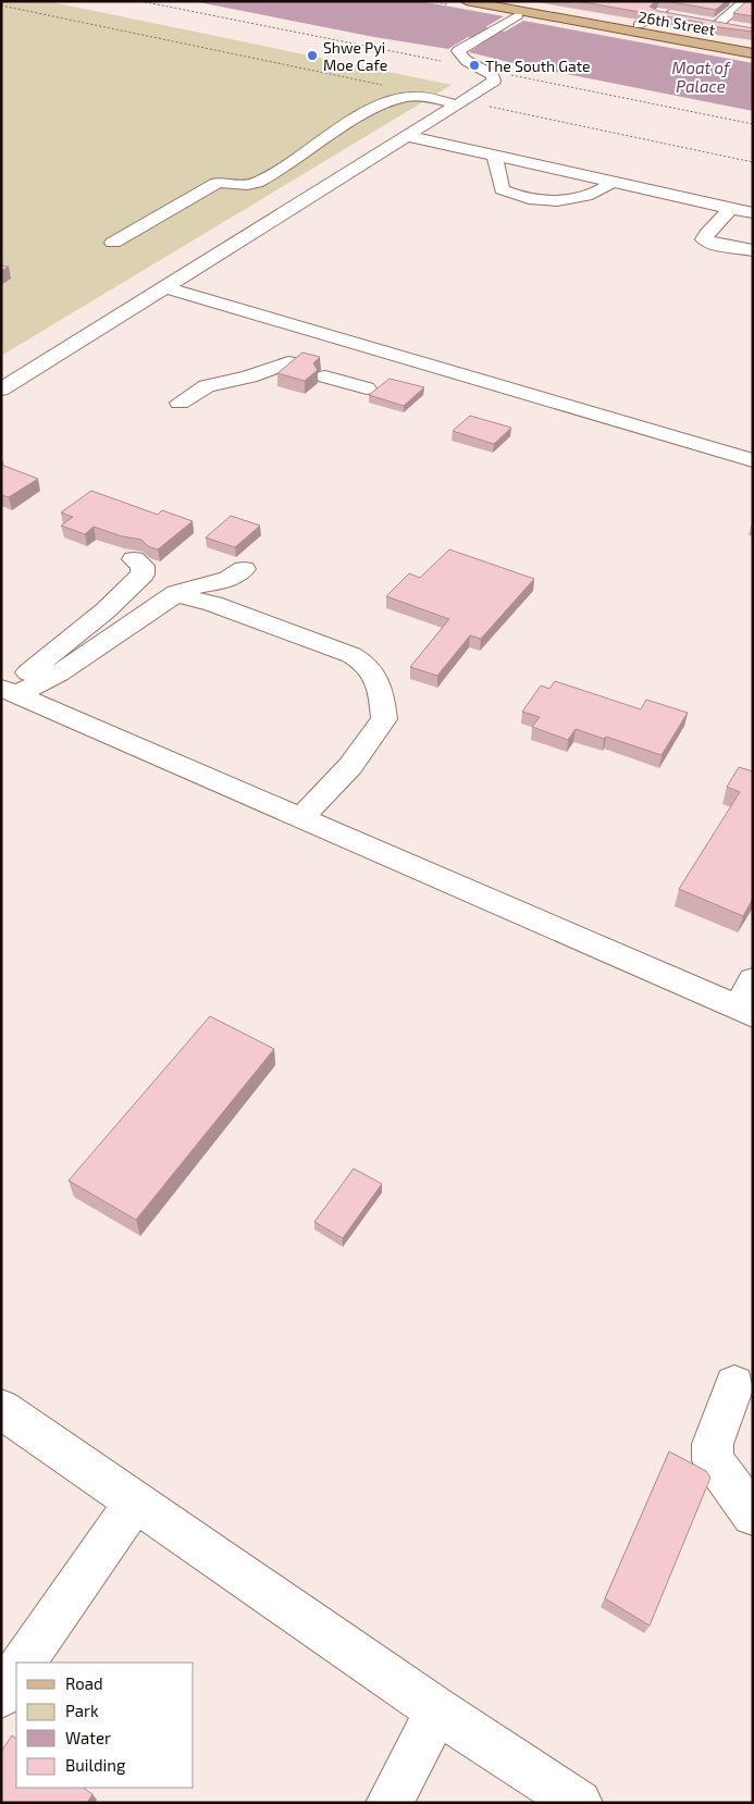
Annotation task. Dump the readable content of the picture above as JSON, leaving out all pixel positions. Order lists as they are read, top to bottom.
{
  "streets": {
    "main road": ["26th Street"]
  },
  "water": ["Moat of Palace"],
  "places": ["Shwe Pyi Moe Cafe", "The South Gate"],
  "legend": [
    "Road",
    "Park",
    "Water",
    "Building"
  ]
}
